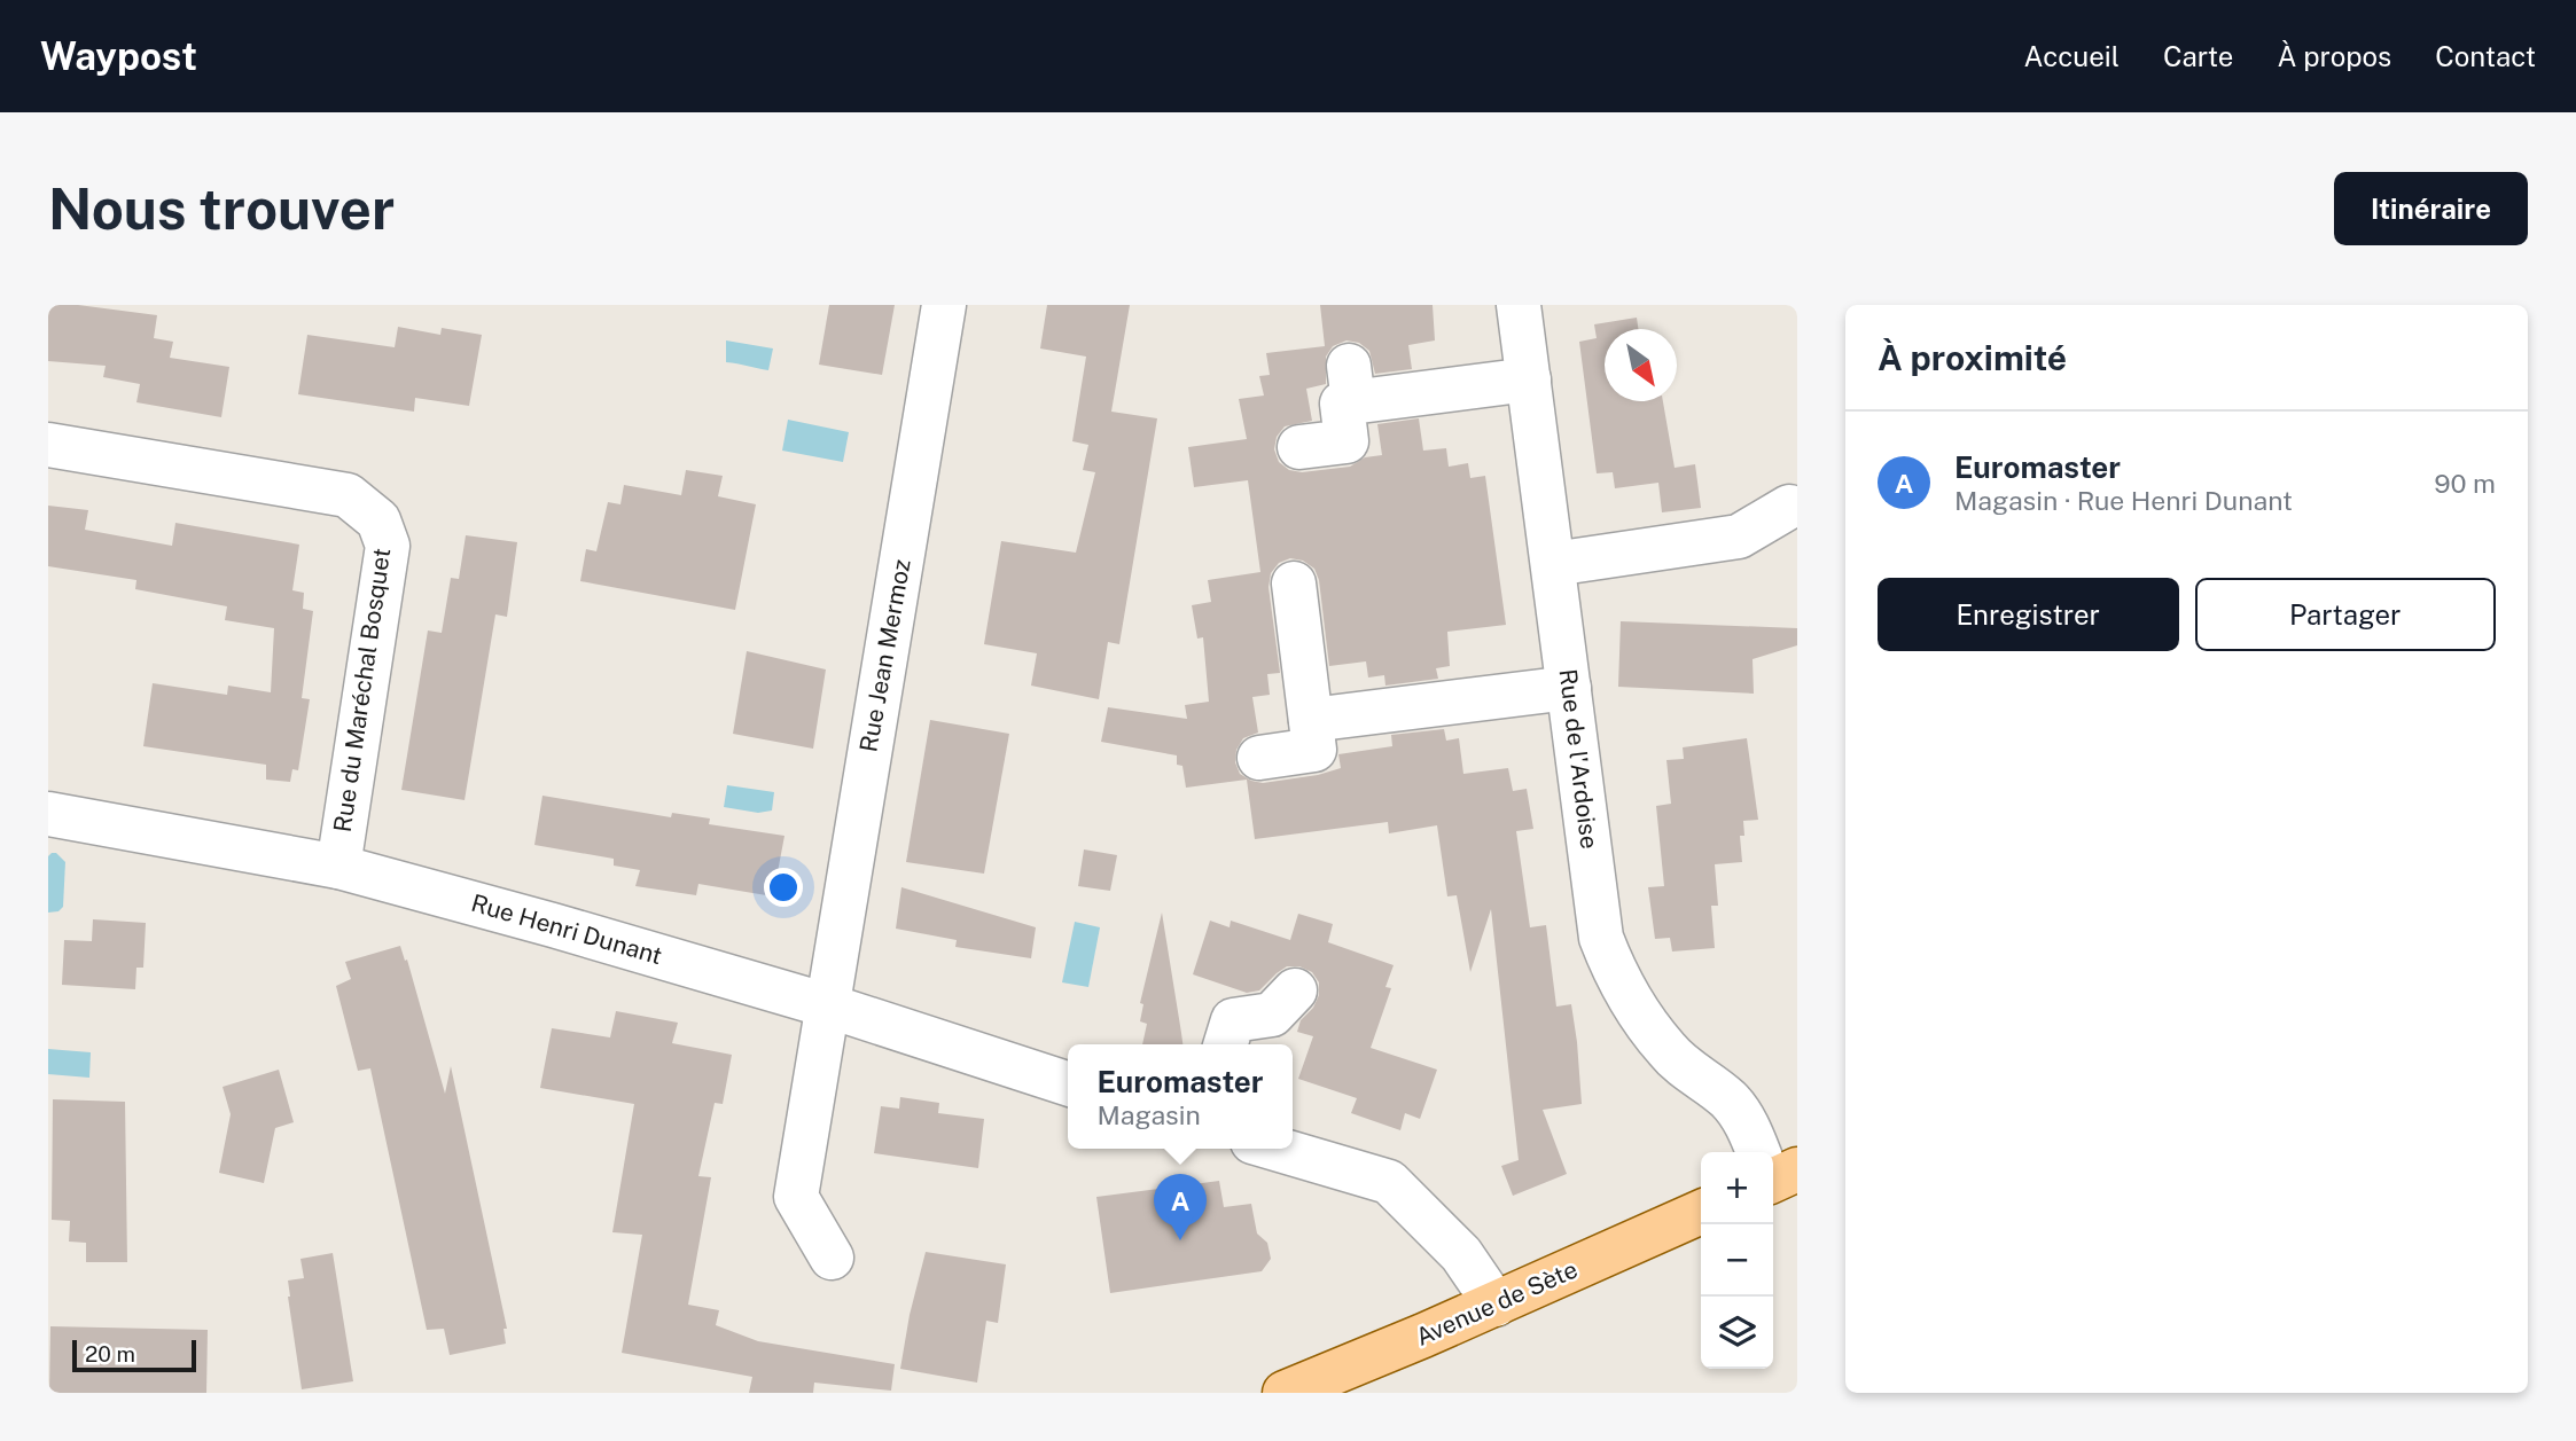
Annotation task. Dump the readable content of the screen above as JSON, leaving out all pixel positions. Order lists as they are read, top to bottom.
{
  "streets": {
    "main road": ["Avenue de Sète"],
    "street": [
      "Rue Jean Mermoz",
      "Rue du Maréchal Bosquet",
      "Rue de l'Ardoise",
      "Rue Henri Dunant"
    ]
  },
  "crossings": [
    ["Rue Jean Mermoz", "Rue Henri Dunant"],
    ["Rue du Maréchal Bosquet", "Rue Henri Dunant"]
  ],
  "scale_bar": "20 m",
  "north": "bottom right",
  "page": {
    "header": "Waypost",
    "nav": [
      "Accueil",
      "Carte",
      "À propos",
      "Contact"
    ],
    "buttons": [
      "Itinéraire",
      ["Enregistrer", "Partager"]
    ],
    "title": "Nous trouver",
    "heading": "À proximité",
    "list": [
      {
        "mark": "A",
        "name": "Euromaster",
        "note": "Magasin · Rue Henri Dunant",
        "value": "90 m"
      }
    ],
    "popup": ["Euromaster", "Magasin"],
    "map_buttons": ["+", "−"],
    "pins": "A",
    "scale": "20 m"
  }
}
